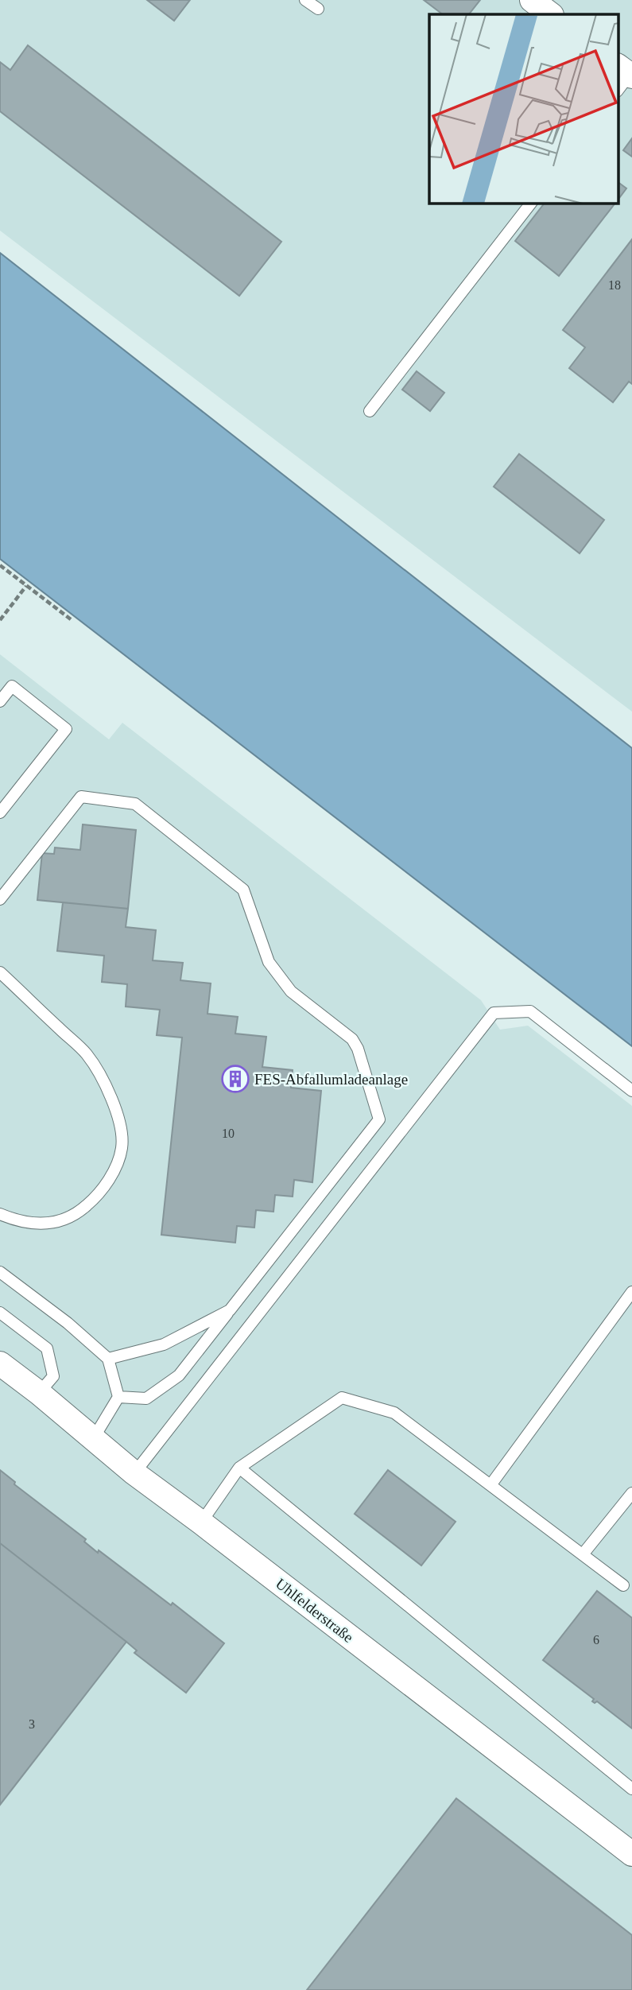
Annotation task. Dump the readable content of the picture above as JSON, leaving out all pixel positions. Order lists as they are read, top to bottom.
{
  "streets": {
    "street": ["Uhlfelderstraße"]
  },
  "places": {
    "building": ["FES-Abfallumladeanlage"]
  },
  "house_numbers": [
    "18",
    "10",
    "6",
    "3"
  ]
}
